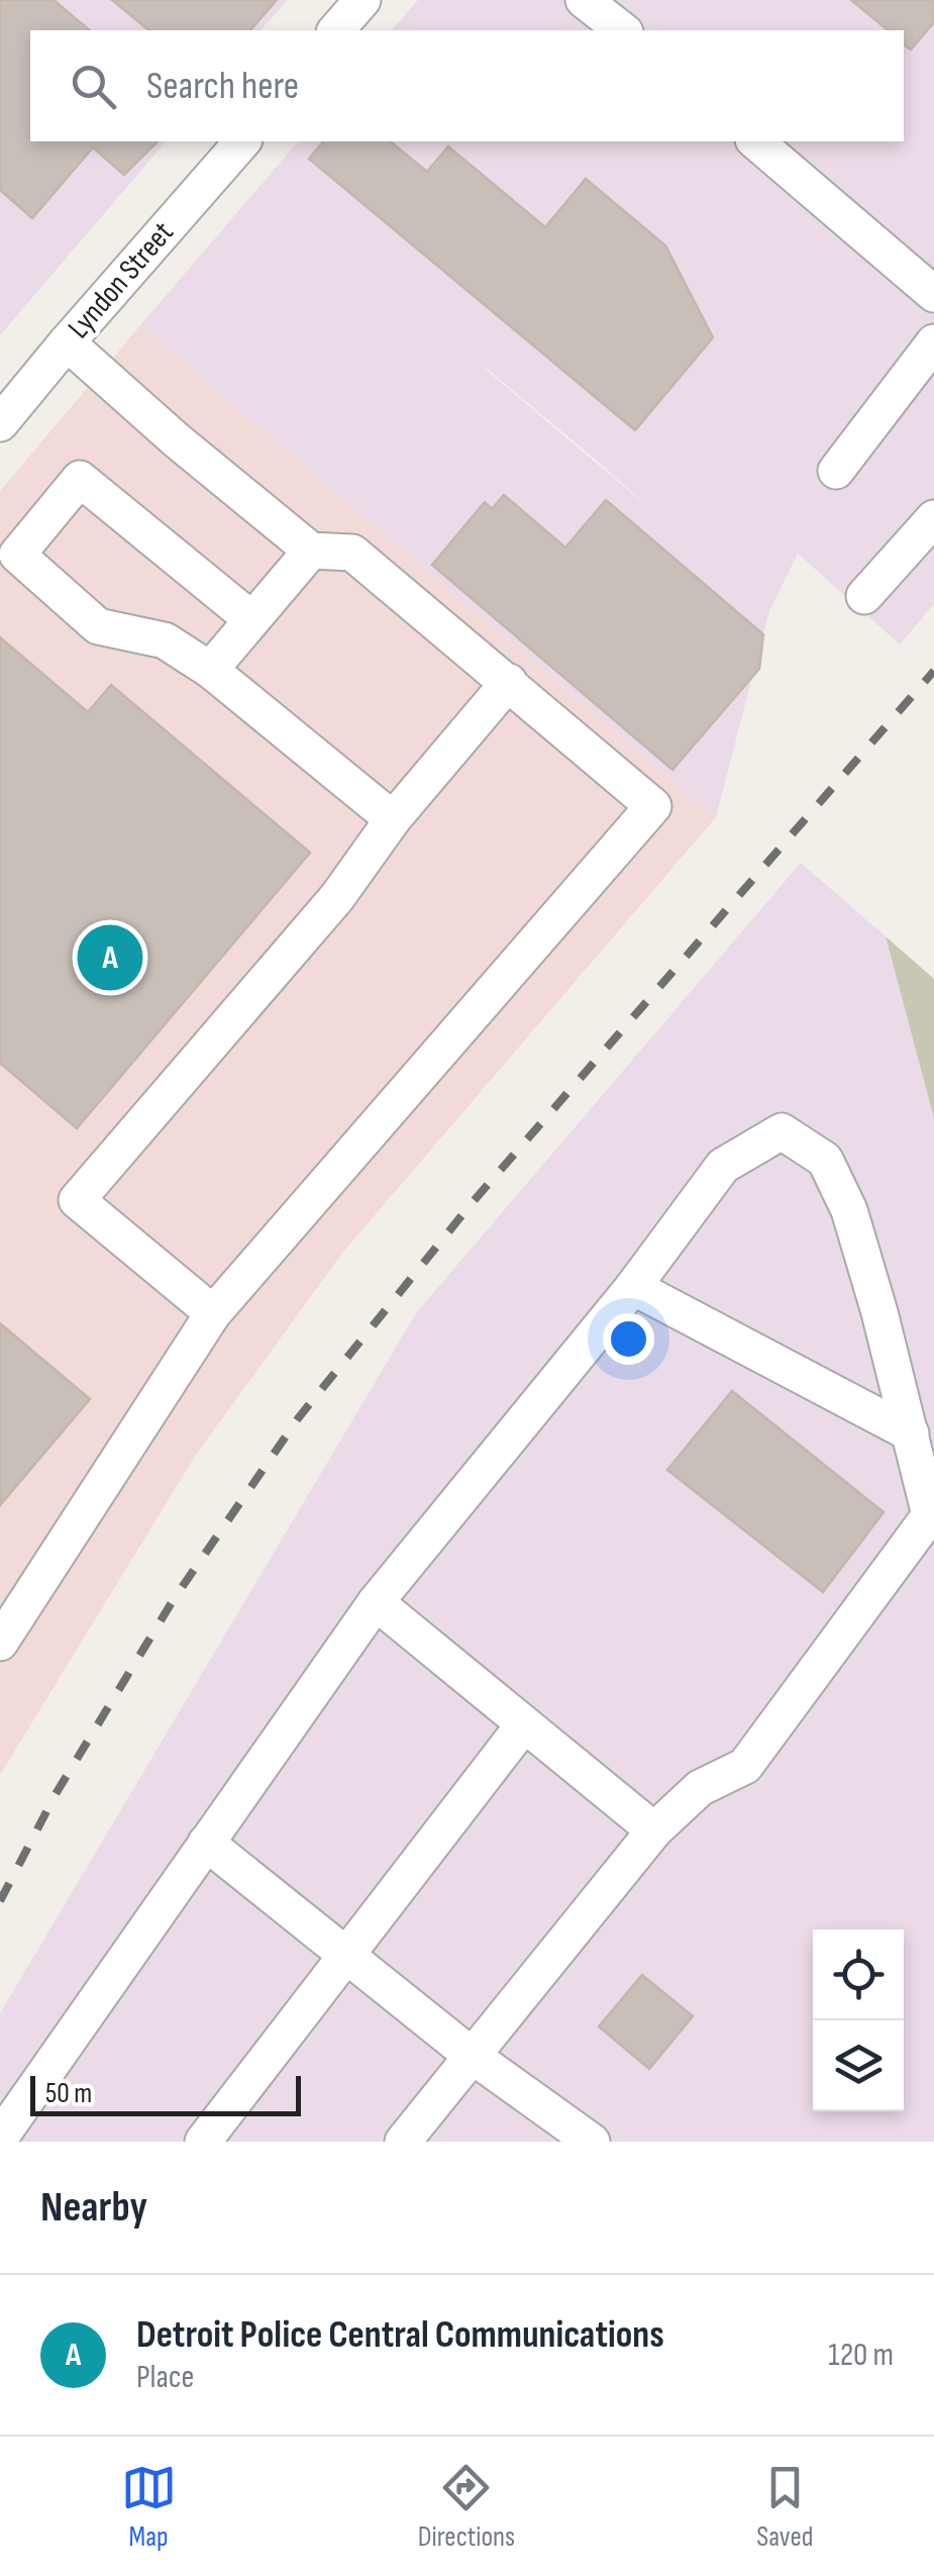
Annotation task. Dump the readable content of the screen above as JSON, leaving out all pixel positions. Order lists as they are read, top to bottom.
{
  "streets": {
    "street": ["Lyndon Street"]
  },
  "scale_bar": "50 m",
  "page": {
    "search": "Search here",
    "pins": "A",
    "scale": "50 m",
    "heading": "Nearby",
    "list": [
      {
        "mark": "A",
        "name": "Detroit Police Central Communications",
        "note": "Place",
        "value": "120 m"
      }
    ],
    "nav": ["Map", "Directions", "Saved"]
  }
}
